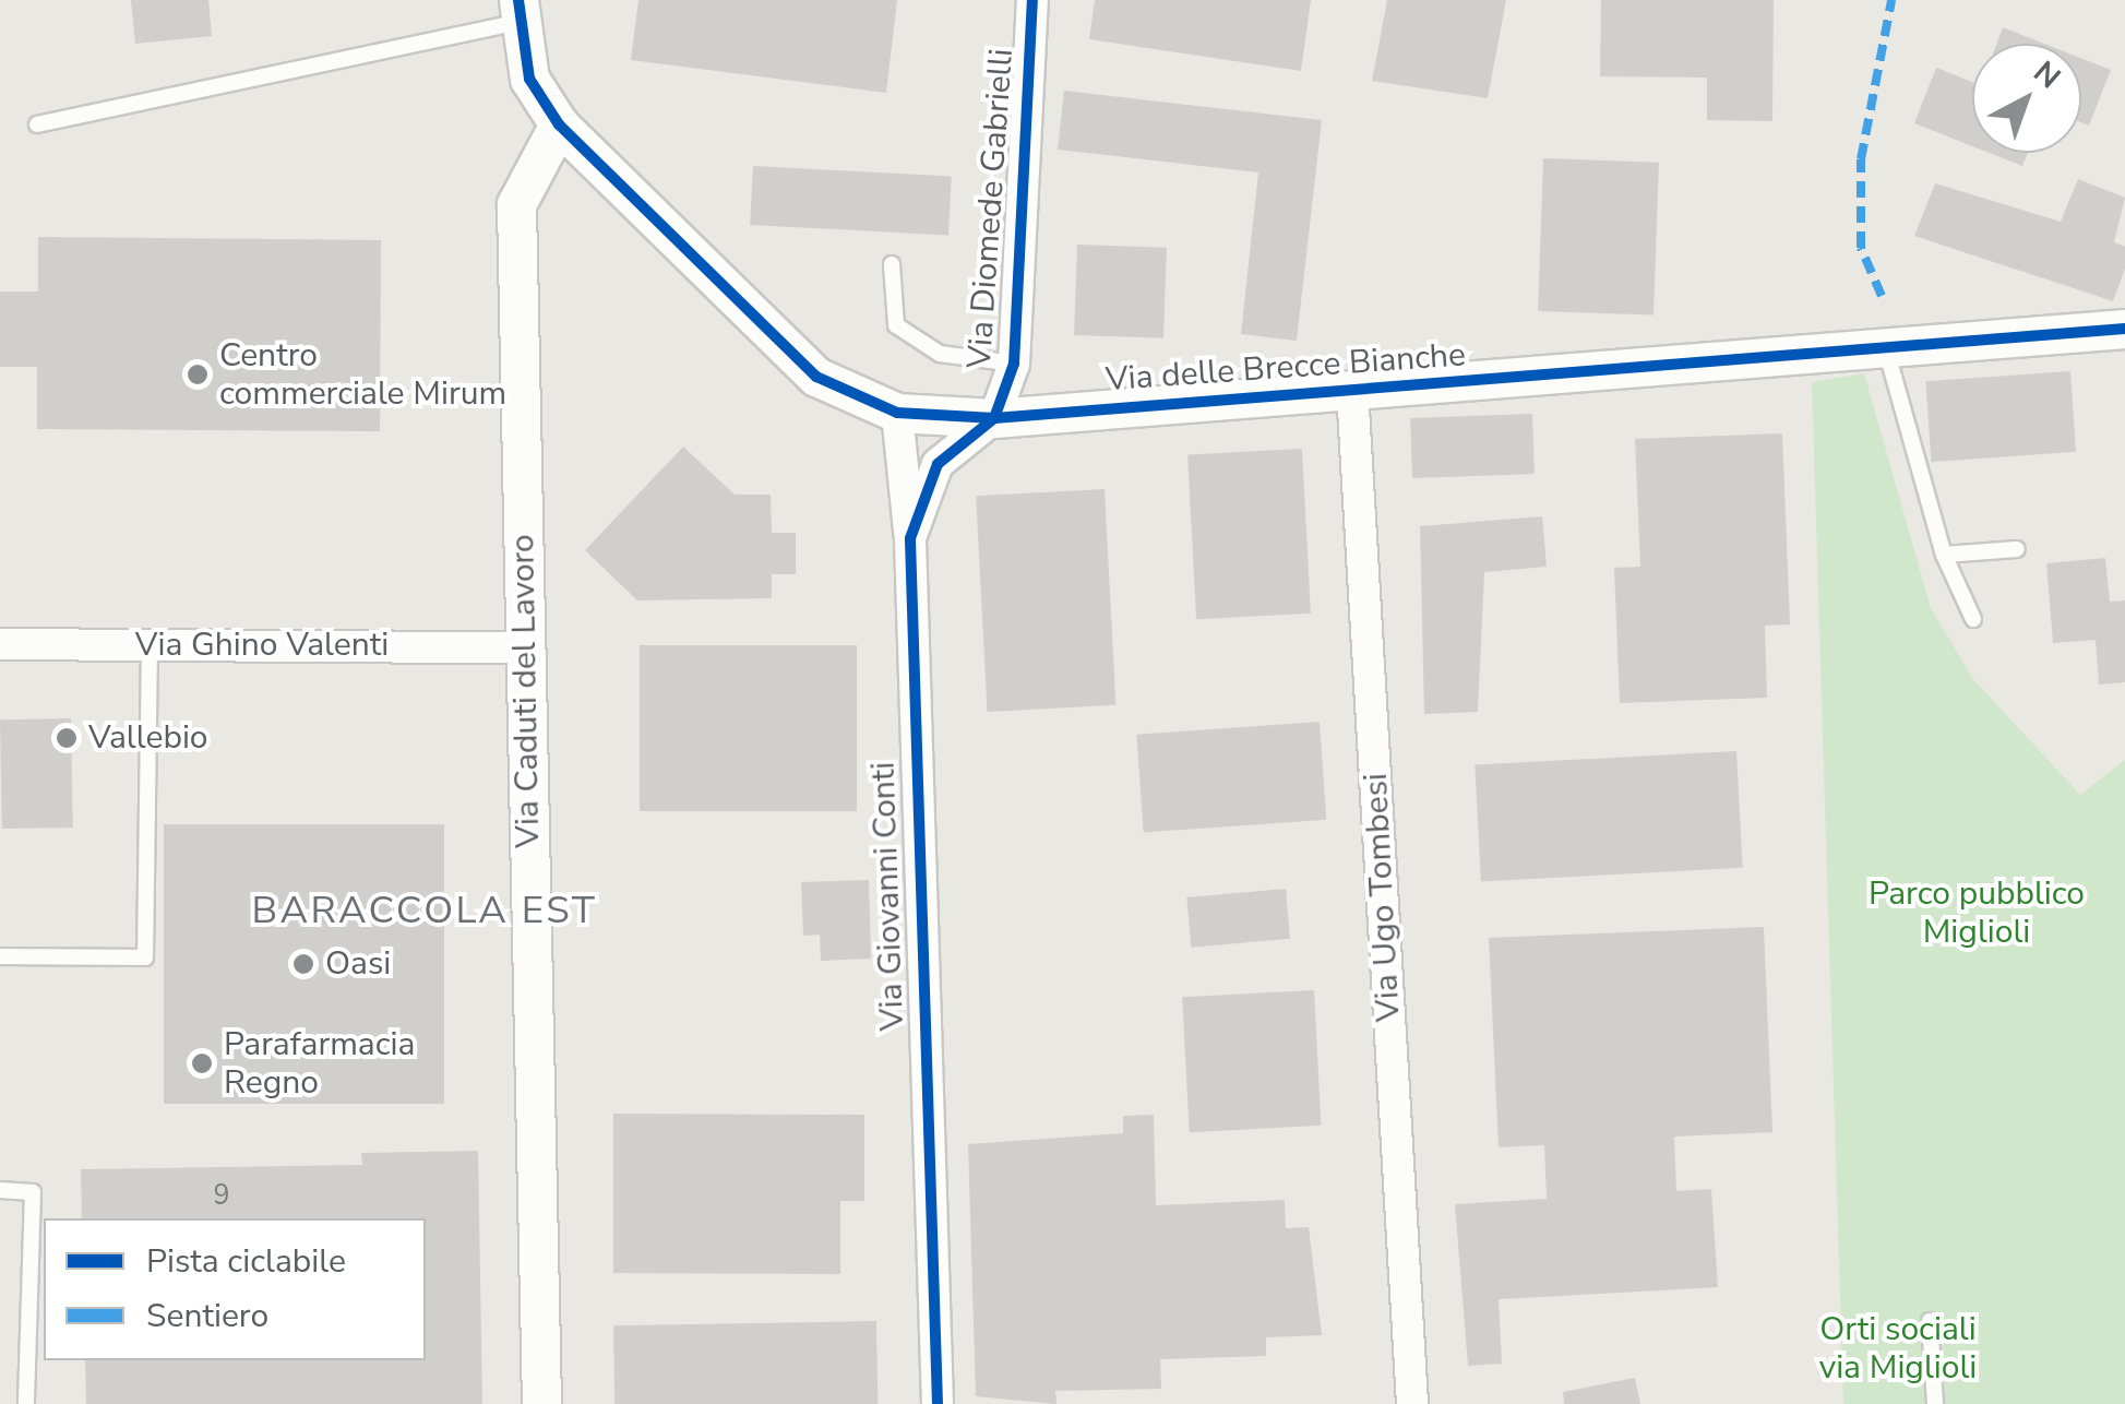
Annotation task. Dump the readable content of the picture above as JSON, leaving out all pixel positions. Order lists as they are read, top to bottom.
{
  "streets": {
    "street": [
      "Via Diomede Gabrielli",
      "Via delle Brecce Bianche",
      "Via Ghino Valenti",
      "Via Caduti del Lavoro",
      "Via Giovanni Conti",
      "Via Ugo Tombesi"
    ]
  },
  "crossings": [
    ["Via Diomede Gabrielli", "Via delle Brecce Bianche"],
    ["Via Diomede Gabrielli", "Via Giovanni Conti"],
    ["Via delle Brecce Bianche", "Via Caduti del Lavoro"],
    ["Via delle Brecce Bianche", "Via Giovanni Conti"],
    ["Via delle Brecce Bianche", "Via Ugo Tombesi"],
    ["Via Ghino Valenti", "Via Caduti del Lavoro"]
  ],
  "districts": ["BARACCOLA EST"],
  "parks": ["Parco pubblico Miglioli", "Orti sociali via Miglioli"],
  "places": [
    "Centro commerciale Mirum",
    "Vallebio",
    "Oasi",
    "Parafarmacia Regno"
  ],
  "house_numbers": ["9"],
  "legend": ["Pista ciclabile", "Sentiero"],
  "north": "top right"
}
